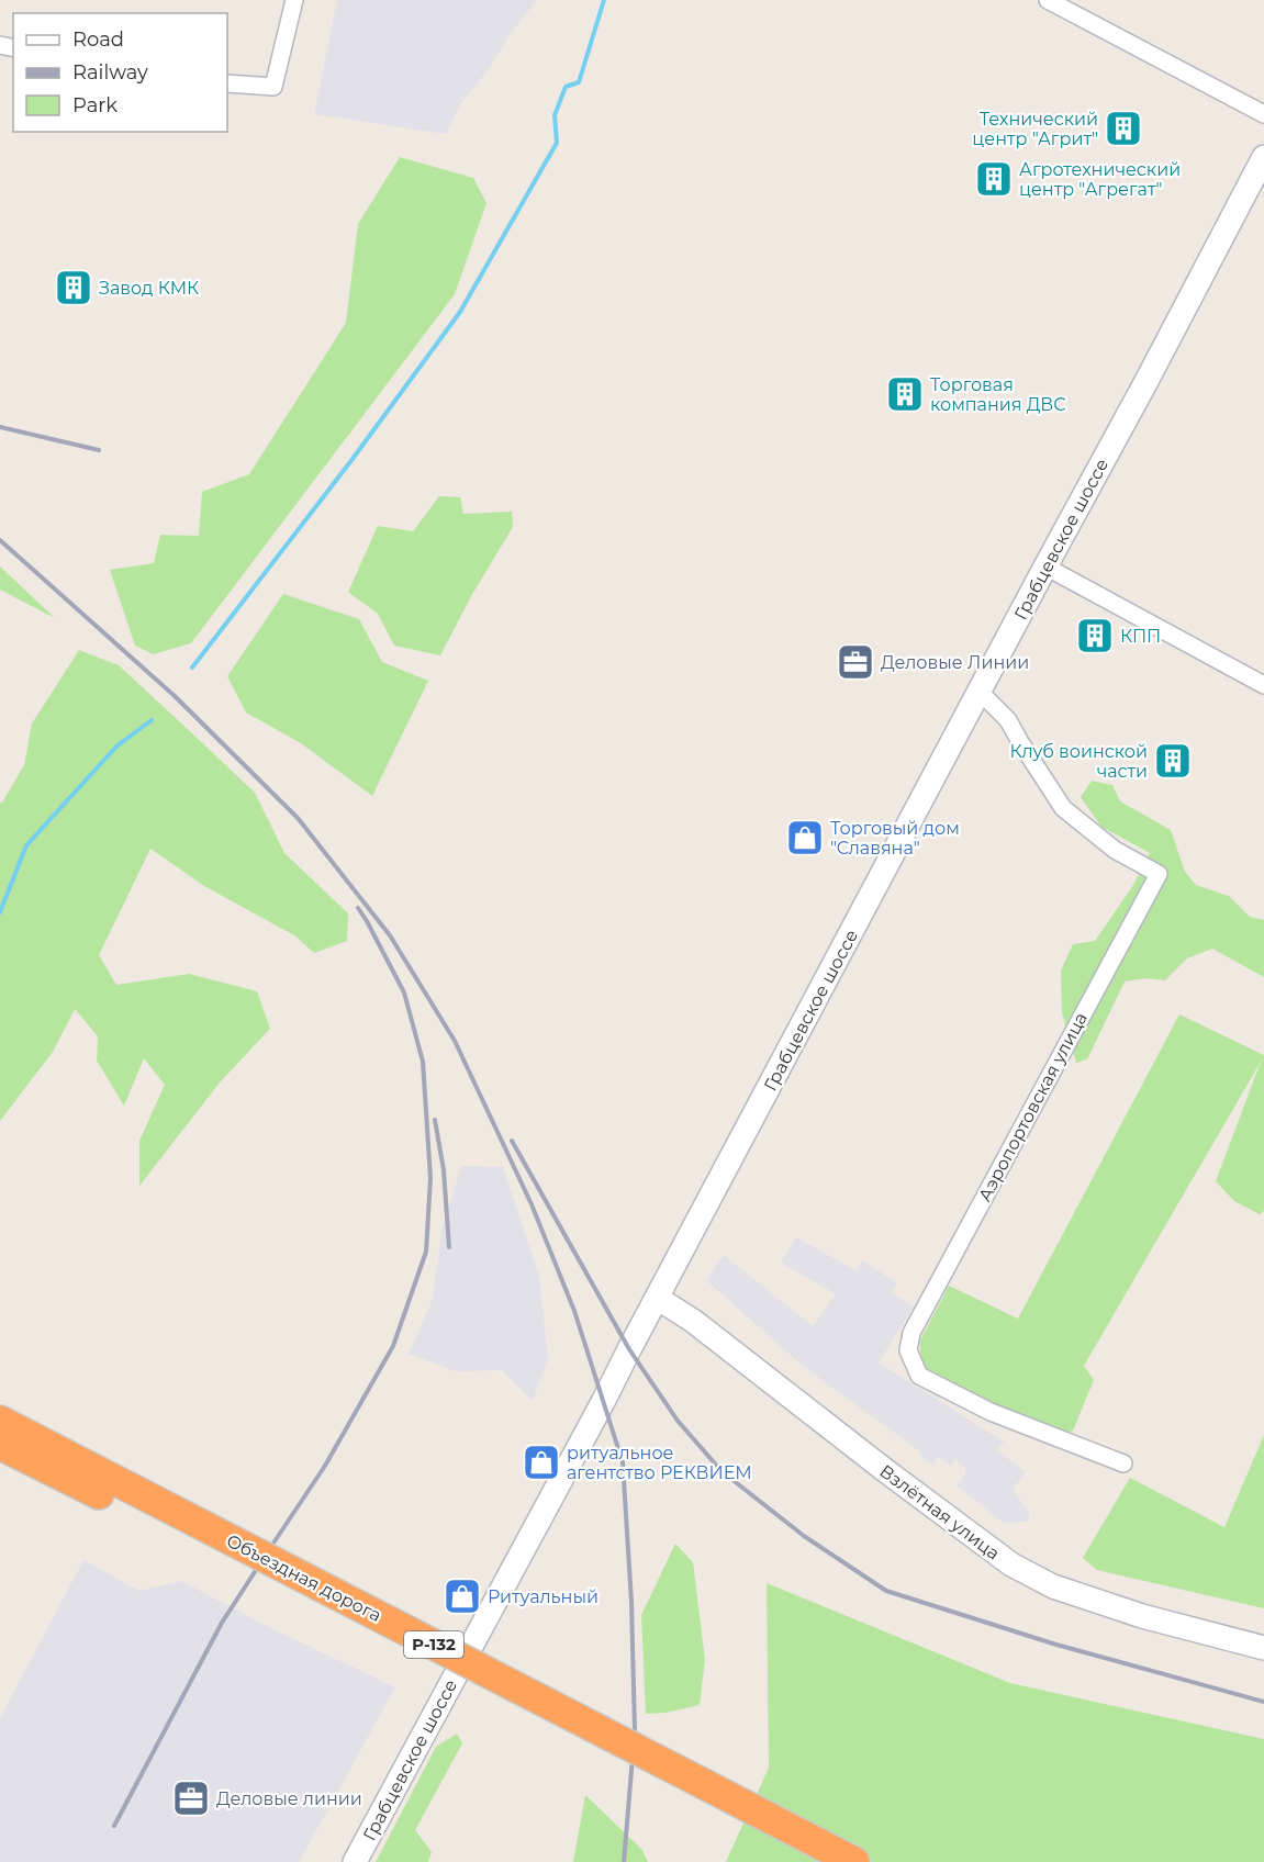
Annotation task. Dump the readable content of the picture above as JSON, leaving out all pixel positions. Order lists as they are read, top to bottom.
{
  "streets": {
    "highway": ["Объездная дорога", "Р-132"],
    "main road": ["Грабцевское шоссе", "Взлётная улица"],
    "street": ["Аэропортовская улица"]
  },
  "crossings": [
    ["Грабцевское шоссе", "Аэропортовская улица"],
    ["Грабцевское шоссе", "Взлётная улица"]
  ],
  "places": {
    "building": [
      "Технический центр \"Агрит\"",
      "Агротехнический центр \"Агрегат\"",
      "Завод КМК",
      "Торговая компания ДВС",
      "КПП",
      "Клуб воинской части"
    ],
    "office": ["Деловые Линии", "Деловые линии"],
    "shop": ["Торговый дом \"Славяна\"", "ритуальное агентство РЕКВИЕМ", "Ритуальный"]
  },
  "legend": ["Road", "Railway", "Park"]
}
